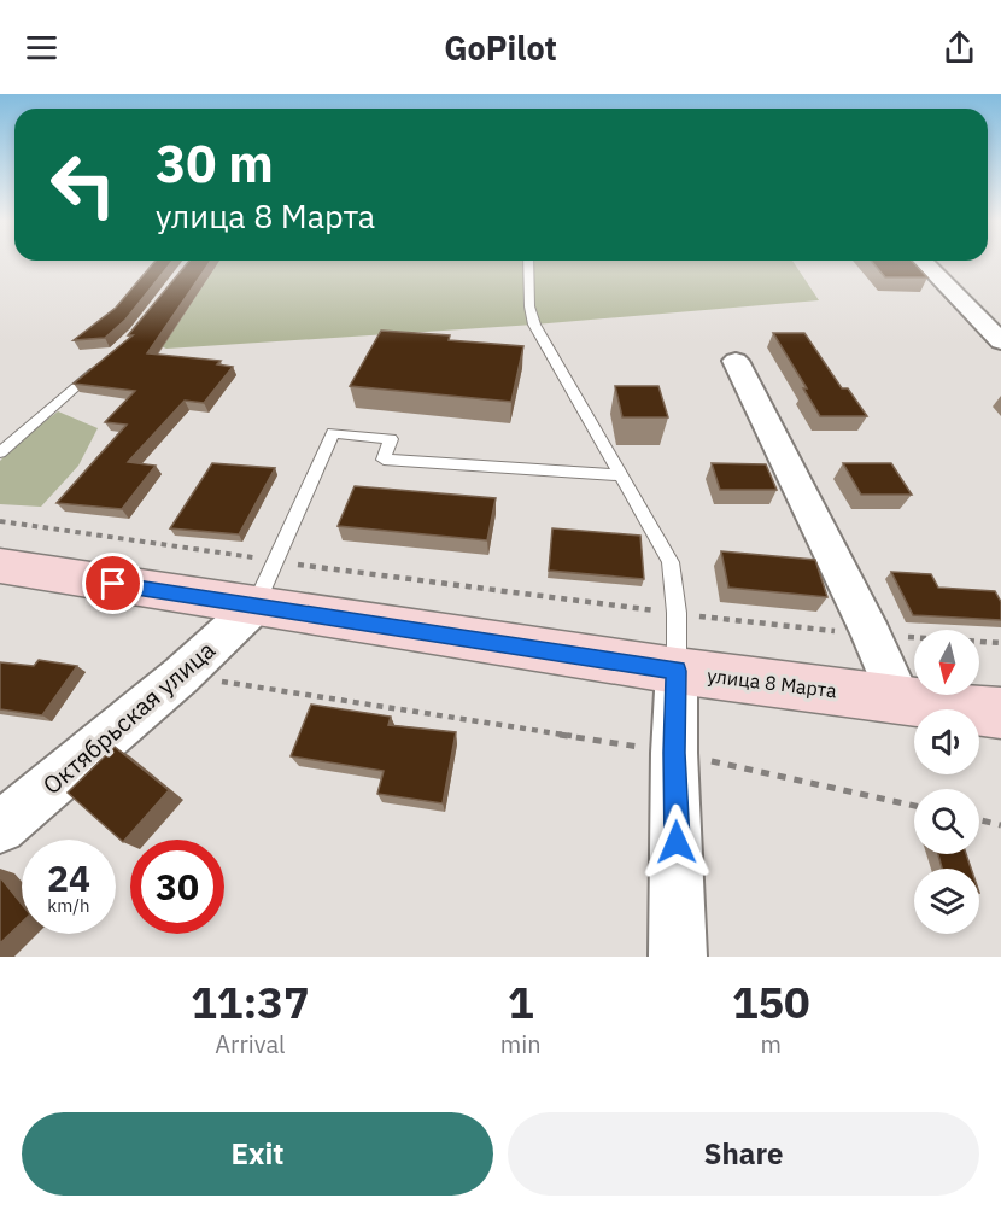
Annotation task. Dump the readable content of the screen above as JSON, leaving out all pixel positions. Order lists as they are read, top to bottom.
{
  "streets": {
    "main road": ["улица 8 Марта"],
    "street": ["Октябрьская улица"]
  },
  "crossings": [
    ["улица 8 Марта", "Октябрьская улица"]
  ],
  "north": "bottom",
  "page": {
    "header": "GoPilot",
    "turn": ["30 m", "улица 8 Марта"],
    "speed": "24 km/h",
    "limit": "30",
    "eta": [
      "11:37",
      "Arrival",
      "1",
      "min",
      "150",
      "m"
    ],
    "buttons": ["Exit", "Share"]
  }
}
